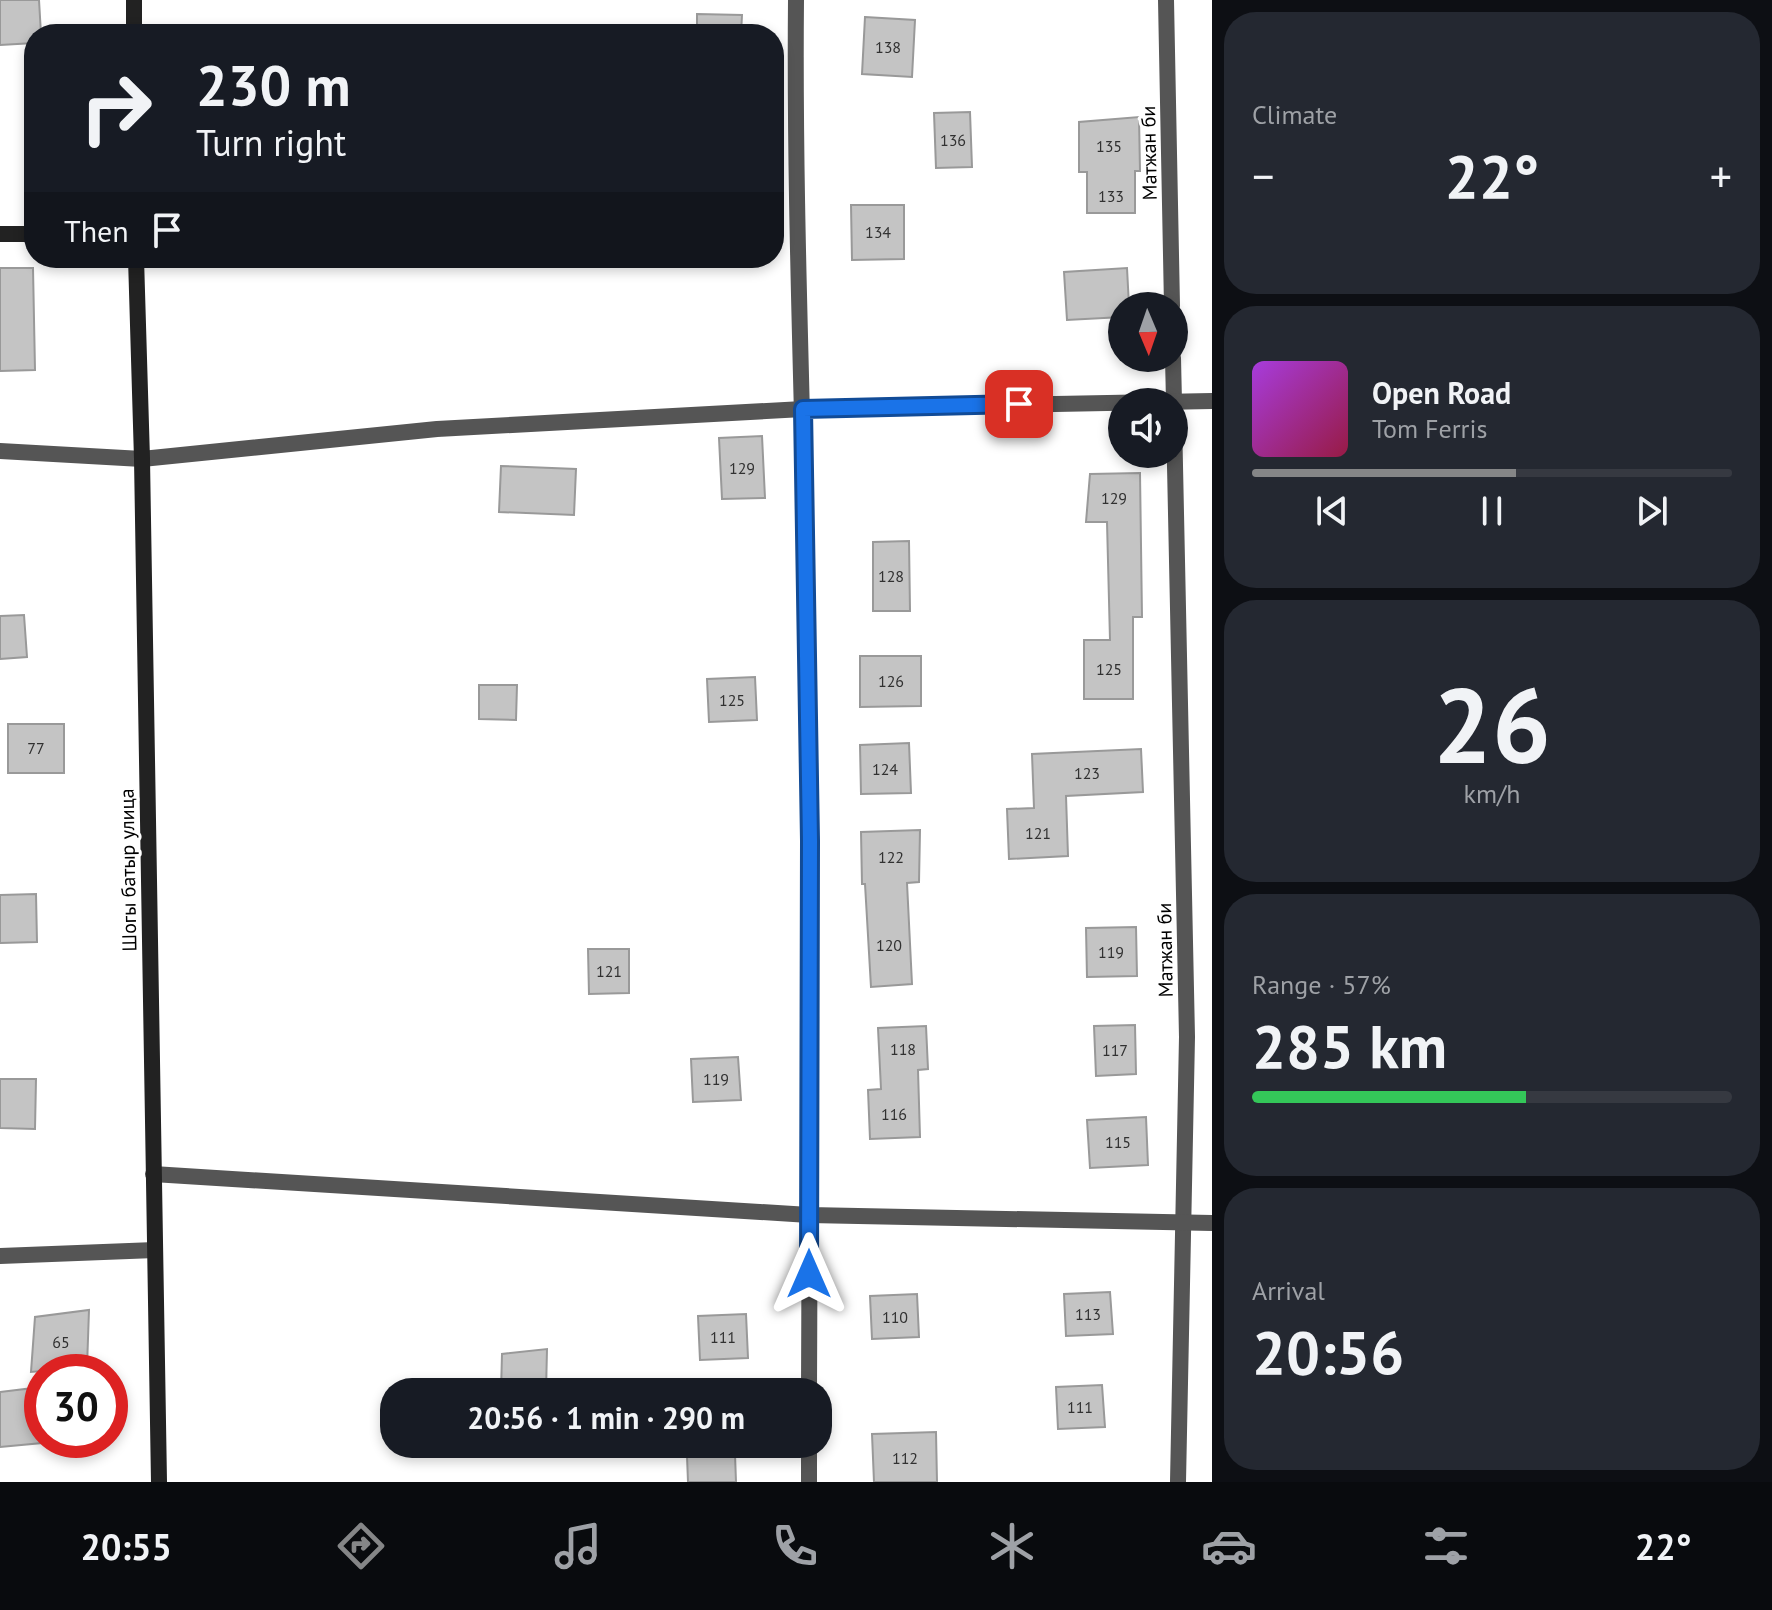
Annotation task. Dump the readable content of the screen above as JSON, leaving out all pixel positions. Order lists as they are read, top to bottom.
{
  "streets": {
    "street": ["Матжан би", "Шогы батыр улица"]
  },
  "house_numbers": [
    "138",
    "136",
    "135",
    "133",
    "134",
    "129",
    "129",
    "128",
    "125",
    "126",
    "125",
    "77",
    "124",
    "123",
    "121",
    "122",
    "120",
    "119",
    "121",
    "118",
    "117",
    "119",
    "116",
    "115",
    "113",
    "110",
    "111",
    "65",
    "111",
    "112"
  ],
  "north": "bottom",
  "page": {
    "tile": [
      "Climate",
      ["26", "km/h"],
      ["Range · 57%", "285 km"],
      ["Arrival", "20:56"]
    ],
    "turn": ["230 m", "Turn right"],
    "heat": ["−", "22°", "+"],
    "then": "Then",
    "song": ["Open Road", "Tom Ferris"],
    "limit": "30",
    "trip": "20:56 · 1 min · 290 m",
    "tabs": ["20:55", "22°"]
  }
}
